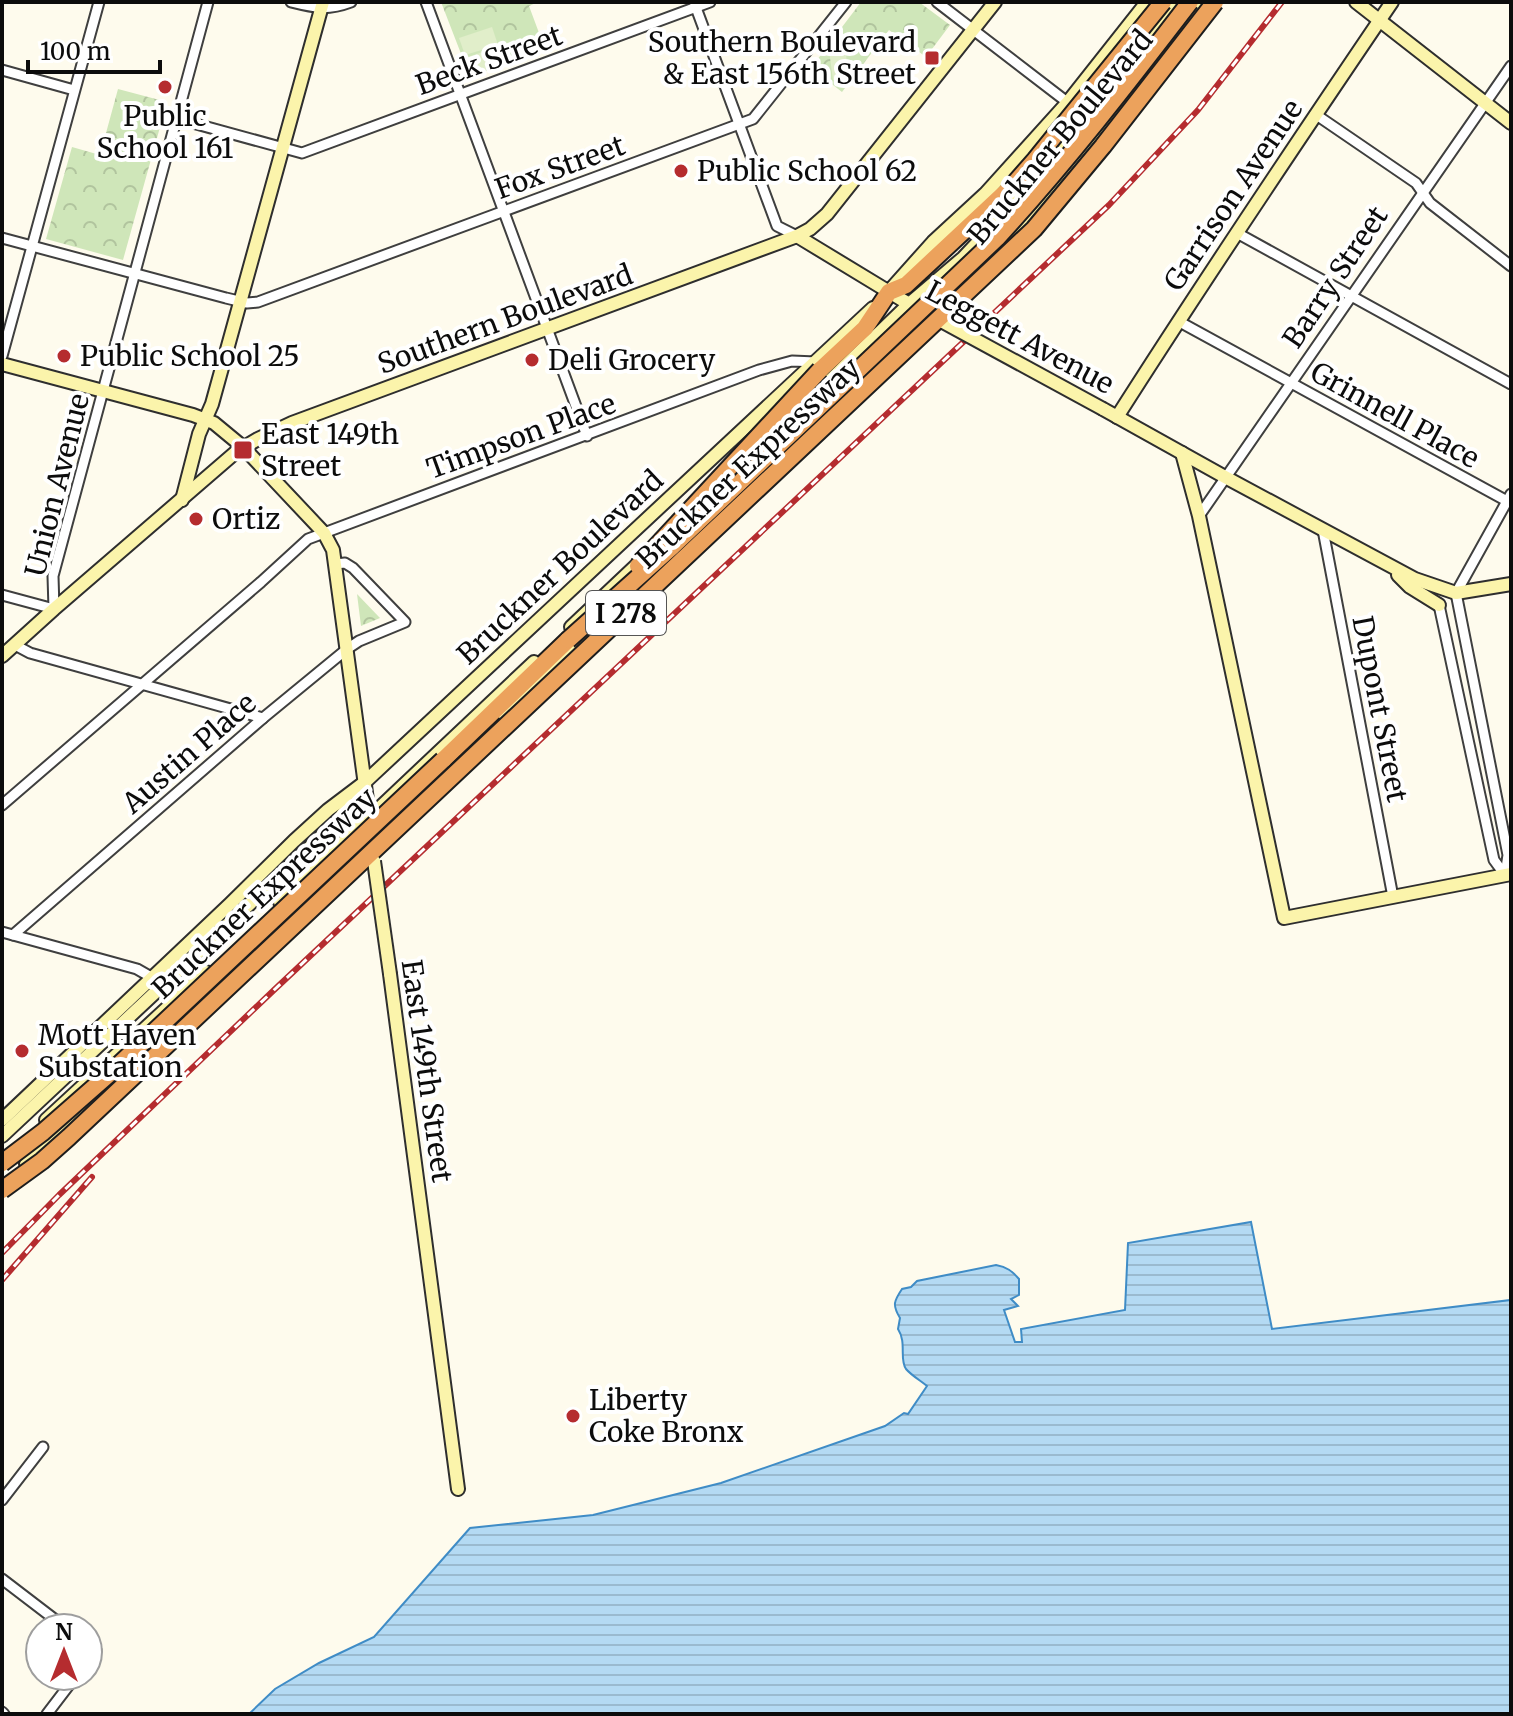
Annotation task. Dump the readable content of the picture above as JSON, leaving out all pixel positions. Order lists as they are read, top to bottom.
{
  "streets": {
    "highway": ["Bruckner Expressway", "I 278"],
    "main road": [
      "Bruckner Boulevard",
      "Garrison Avenue",
      "Southern Boulevard",
      "Leggett Avenue",
      "East 149th Street"
    ],
    "street": [
      "Beck Street",
      "Fox Street",
      "Barry Street",
      "Grinnell Place",
      "Timpson Place",
      "Union Avenue",
      "Dupont Street",
      "Austin Place"
    ]
  },
  "crossings": [
    ["Beck Street", "Leggett Avenue"],
    ["Beck Street", "Union Avenue"],
    ["Bruckner Boulevard", "Leggett Avenue"],
    ["Bruckner Boulevard", "Timpson Place"],
    ["Bruckner Boulevard", "Bruckner Expressway"],
    ["Bruckner Boulevard", "East 149th Street"],
    ["Fox Street", "Leggett Avenue"],
    ["Garrison Avenue", "Leggett Avenue"],
    ["Garrison Avenue", "Grinnell Place"],
    ["Barry Street", "Leggett Avenue"],
    ["Barry Street", "Grinnell Place"],
    ["Southern Boulevard", "Leggett Avenue"],
    ["Southern Boulevard", "Union Avenue"],
    ["Southern Boulevard", "East 149th Street"],
    ["Leggett Avenue", "Dupont Street"],
    ["Timpson Place", "East 149th Street"],
    ["Union Avenue", "East 149th Street"],
    ["Austin Place", "East 149th Street"]
  ],
  "places": {
    "transit": ["Southern Boulevard & East 156th Street", "East 149th Street"],
    "other": [
      "Public School 161",
      "Public School 62",
      "Public School 25",
      "Deli Grocery",
      "Ortiz",
      "Mott Haven Substation",
      "Liberty Coke Bronx"
    ]
  },
  "scale_bar": "100 m",
  "north": "top"
}
